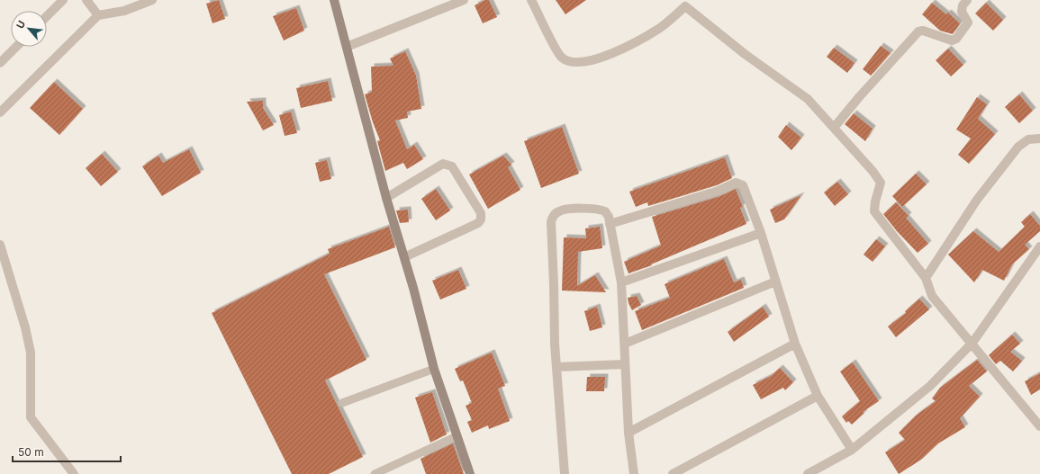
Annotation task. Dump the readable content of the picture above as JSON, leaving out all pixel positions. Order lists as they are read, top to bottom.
{
  "scale_bar": "50 m",
  "north": "top left"
}
